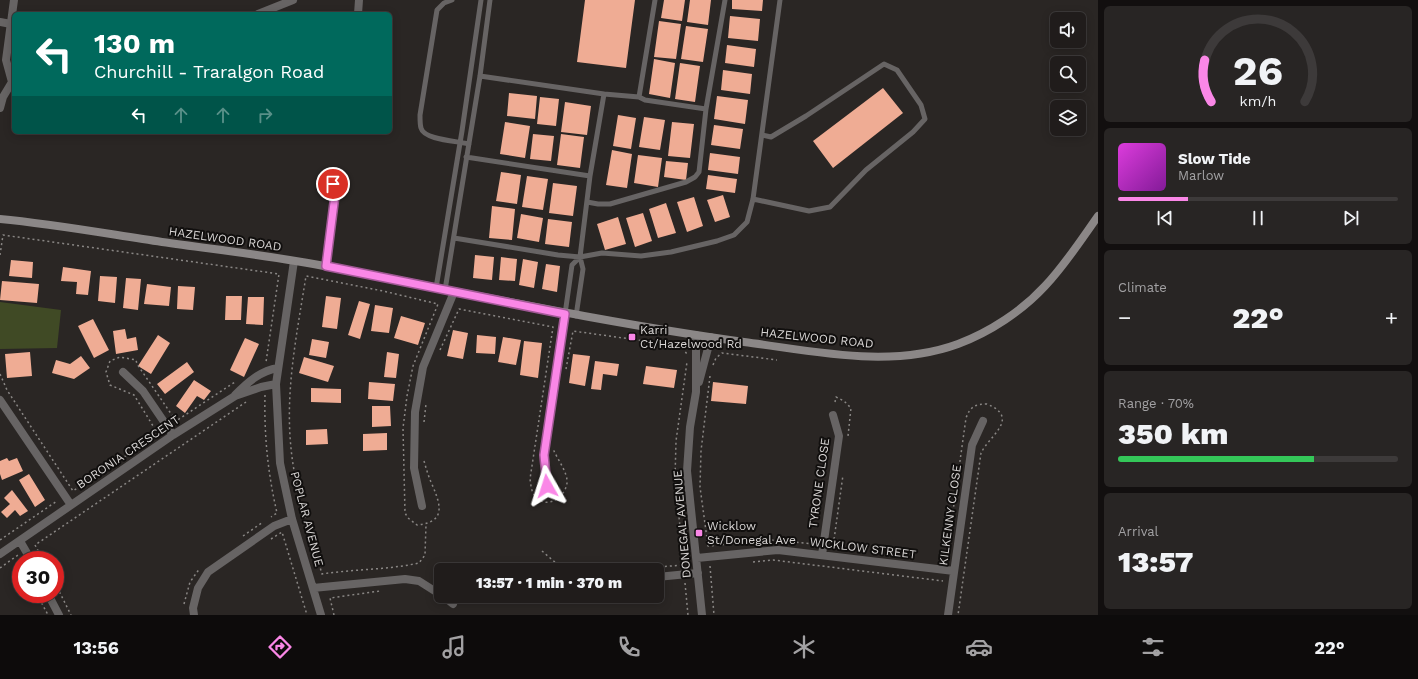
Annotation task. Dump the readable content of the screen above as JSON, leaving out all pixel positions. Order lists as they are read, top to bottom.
{
  "streets": {
    "main road": ["HAZELWOOD ROAD"],
    "street": [
      "BORONIA CRESCENT",
      "TYRONE CLOSE",
      "KILKENNY CLOSE",
      "POPLAR AVENUE",
      "DONEGAL AVENUE",
      "WICKLOW STREET"
    ]
  },
  "crossings": [
    ["HAZELWOOD ROAD", "POPLAR AVENUE"],
    ["HAZELWOOD ROAD", "DONEGAL AVENUE"],
    ["BORONIA CRESCENT", "POPLAR AVENUE"],
    ["TYRONE CLOSE", "WICKLOW STREET"],
    ["KILKENNY CLOSE", "WICKLOW STREET"],
    ["DONEGAL AVENUE", "WICKLOW STREET"]
  ],
  "places": {
    "transit": ["Karri Ct/Hazelwood Rd", "Wicklow St/Donegal Ave"]
  },
  "page": {
    "turn": ["130 m", "Churchill - Traralgon Road"],
    "song": ["Slow Tide", "Marlow"],
    "tile": [
      "Climate",
      ["Range · 70%", "350 km"],
      ["Arrival", "13:57"]
    ],
    "heat": ["−", "22°", "+"],
    "limit": "30",
    "trip": "13:57 · 1 min · 370 m",
    "tabs": ["13:56", "22°"],
    "gauge": ["26", "km/h"]
  }
}
